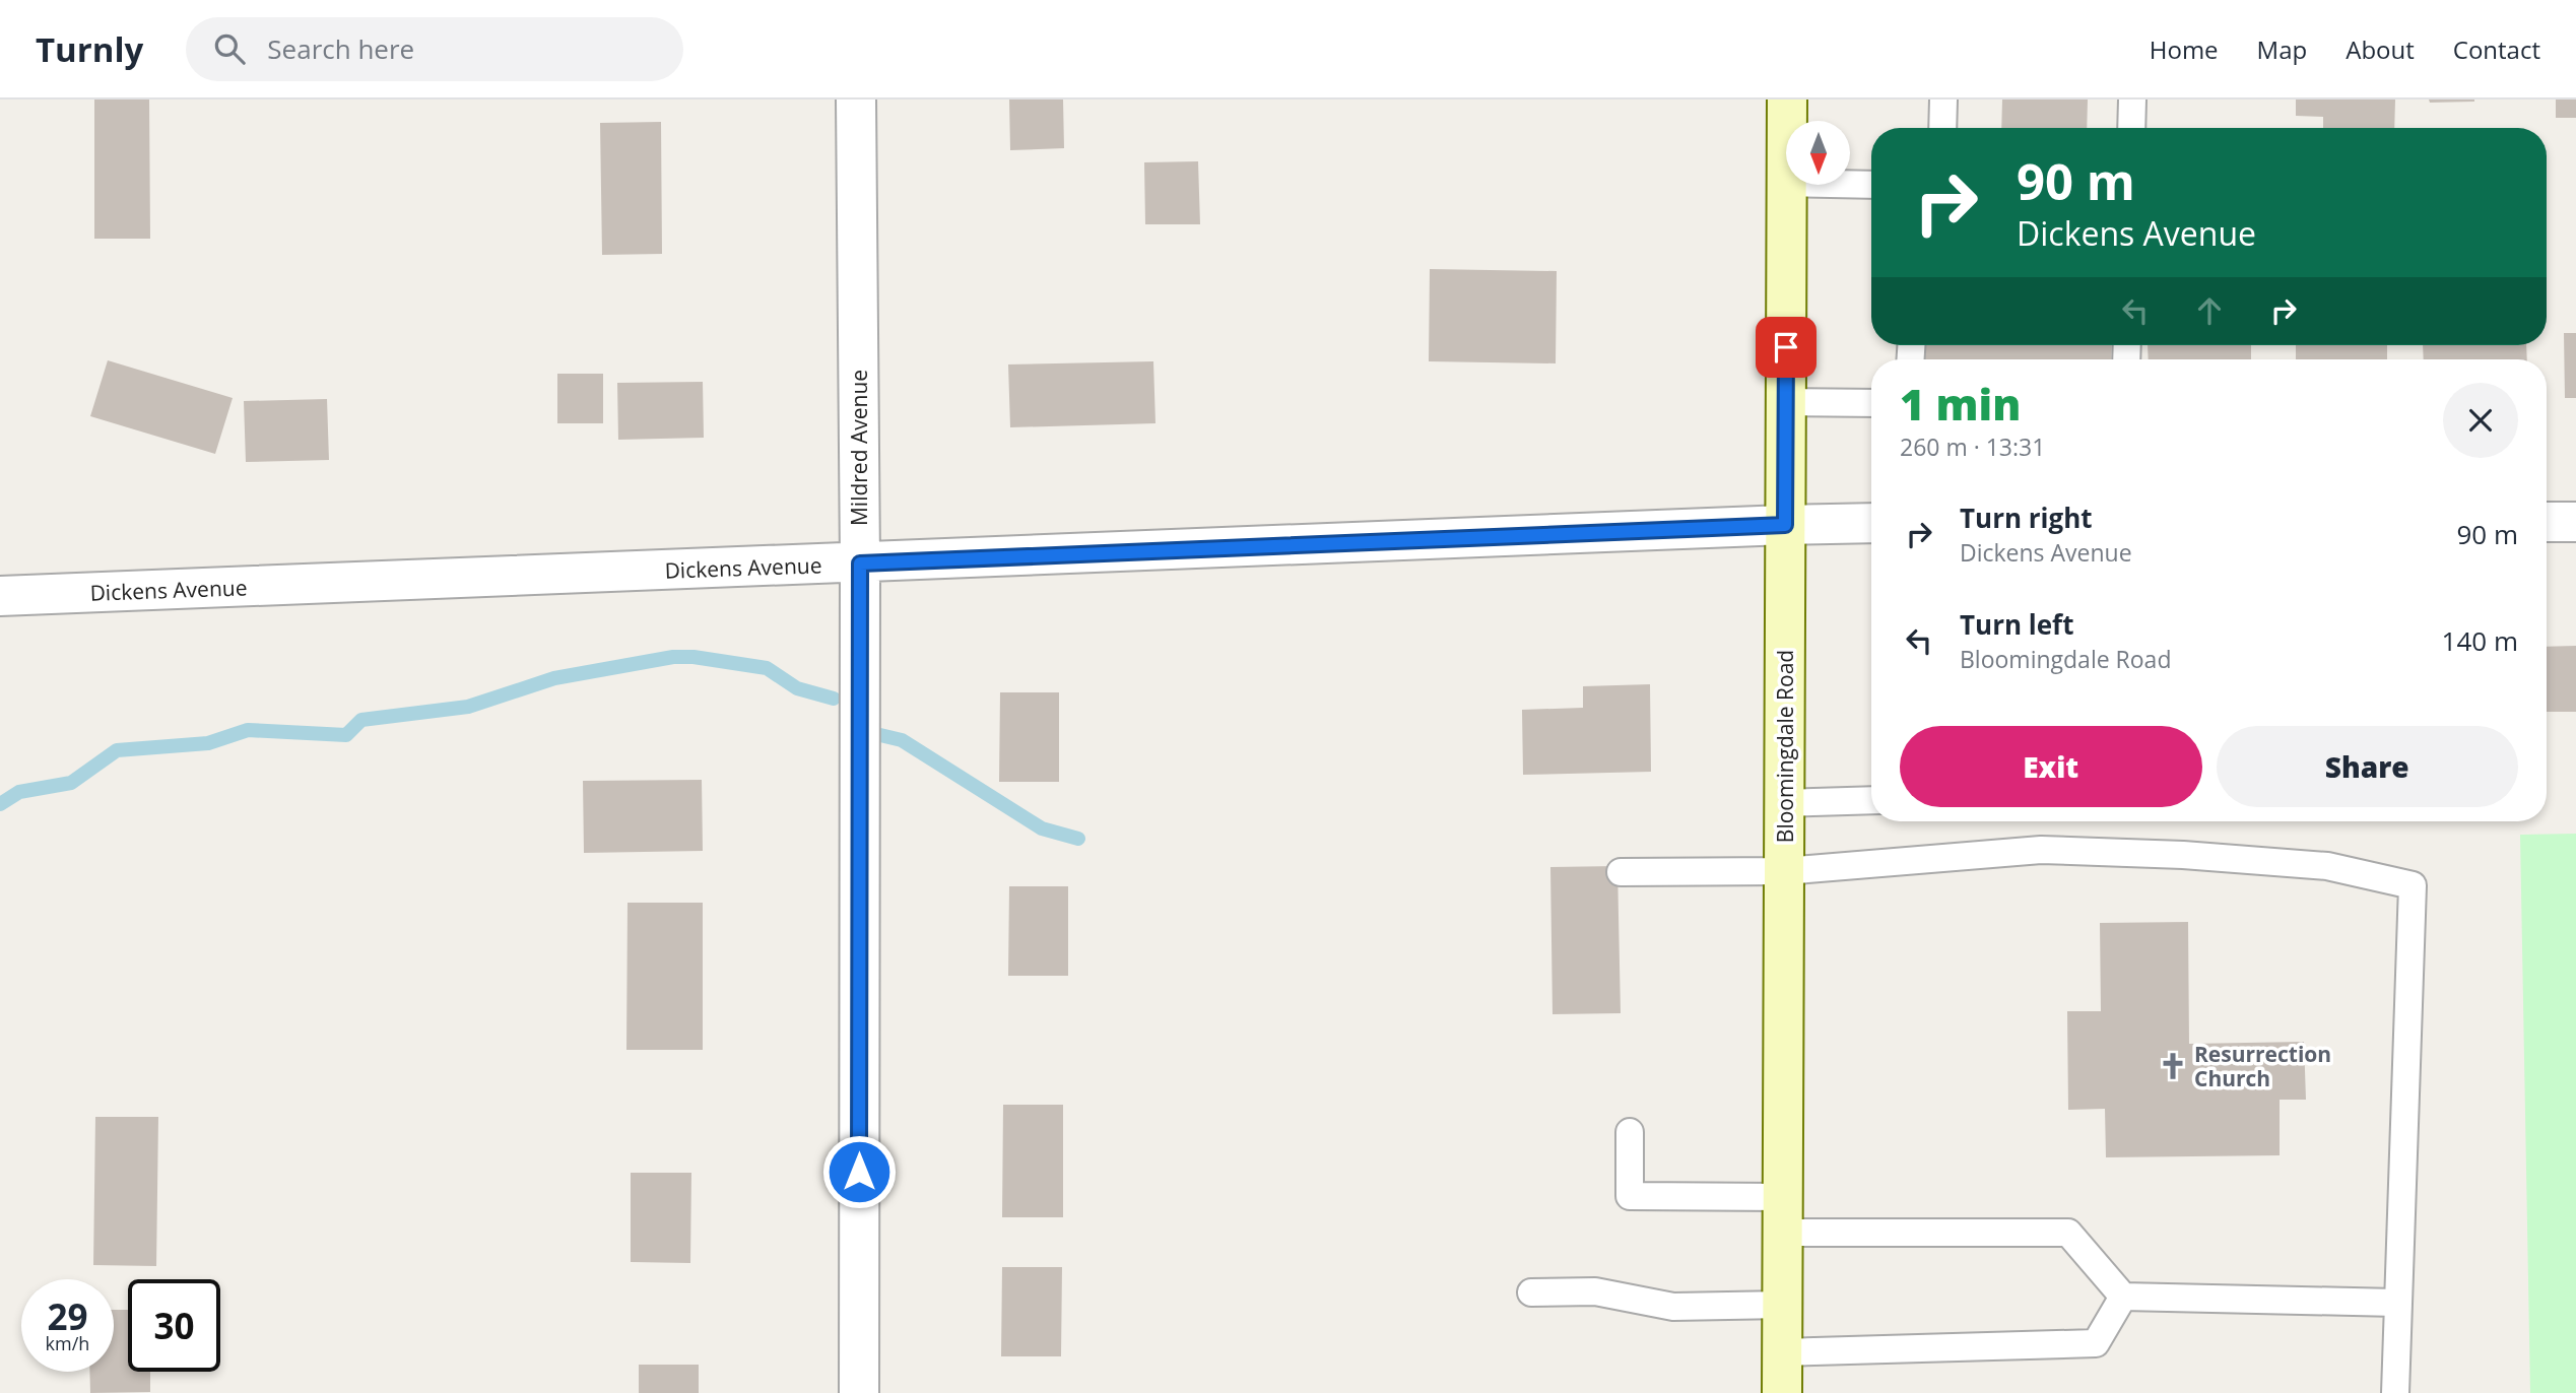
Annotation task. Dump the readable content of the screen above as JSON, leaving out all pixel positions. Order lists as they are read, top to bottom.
{
  "streets": {
    "main road": ["Bloomingdale Road"],
    "street": ["Mildred Avenue", "Dickens Avenue"]
  },
  "crossings": [
    ["Mildred Avenue", "Dickens Avenue"],
    ["Dickens Avenue", "Bloomingdale Road"]
  ],
  "places": {
    "church": ["Resurrection Church"]
  },
  "north": "bottom",
  "page": {
    "header": "Turnly",
    "search": "Search here",
    "nav": [
      "Home",
      "Map",
      "About",
      "Contact"
    ],
    "turn": ["90 m", "Dickens Avenue"],
    "heading": ["1 min", "260 m · 13:31"],
    "list": [
      {
        "name": "Turn right",
        "note": "Dickens Avenue",
        "value": "90 m"
      },
      {
        "name": "Turn left",
        "note": "Bloomingdale Road",
        "value": "140 m"
      }
    ],
    "buttons": ["Exit", "Share"],
    "speed": "29 km/h",
    "limit": "30"
  }
}
